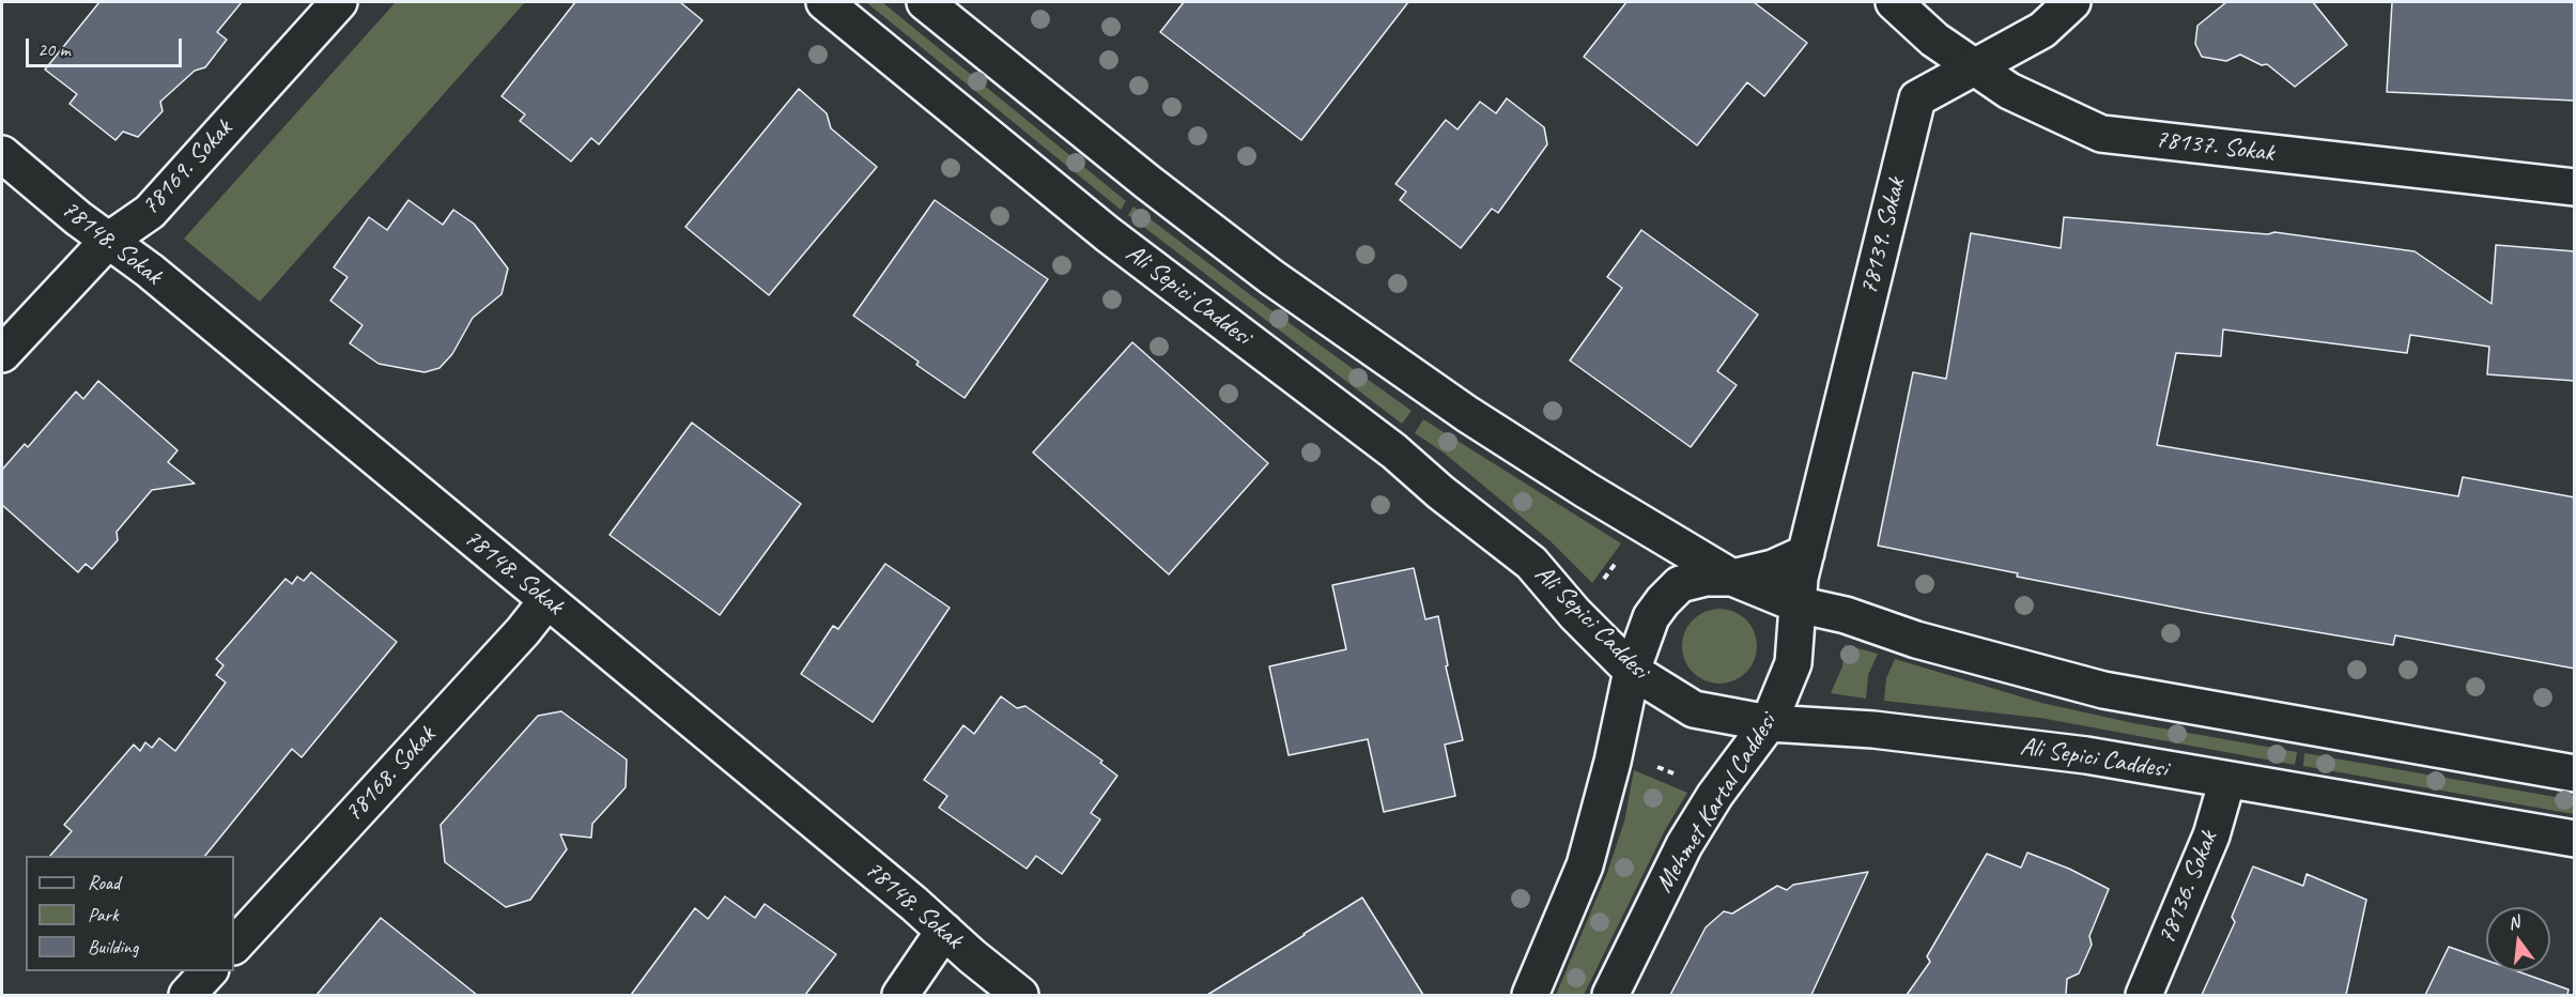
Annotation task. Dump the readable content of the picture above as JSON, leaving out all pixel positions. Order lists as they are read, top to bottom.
{
  "streets": {
    "main road": [
      "78137. Sokak",
      "78169. Sokak",
      "78139. Sokak",
      "78148. Sokak",
      "Ali Sepici Caddesi",
      "78168. Sokak",
      "Mehmet Kartal Caddesi",
      "78136. Sokak"
    ]
  },
  "crossings": [
    ["78137. Sokak", "78139. Sokak"],
    ["78169. Sokak", "78148. Sokak"],
    ["78139. Sokak", "Ali Sepici Caddesi"],
    ["78139. Sokak", "Mehmet Kartal Caddesi"],
    ["78148. Sokak", "78168. Sokak"],
    ["Ali Sepici Caddesi", "Mehmet Kartal Caddesi"],
    ["Ali Sepici Caddesi", "78136. Sokak"]
  ],
  "legend": ["Road", "Park", "Building"],
  "scale_bar": "20 m",
  "north": "top"
}
